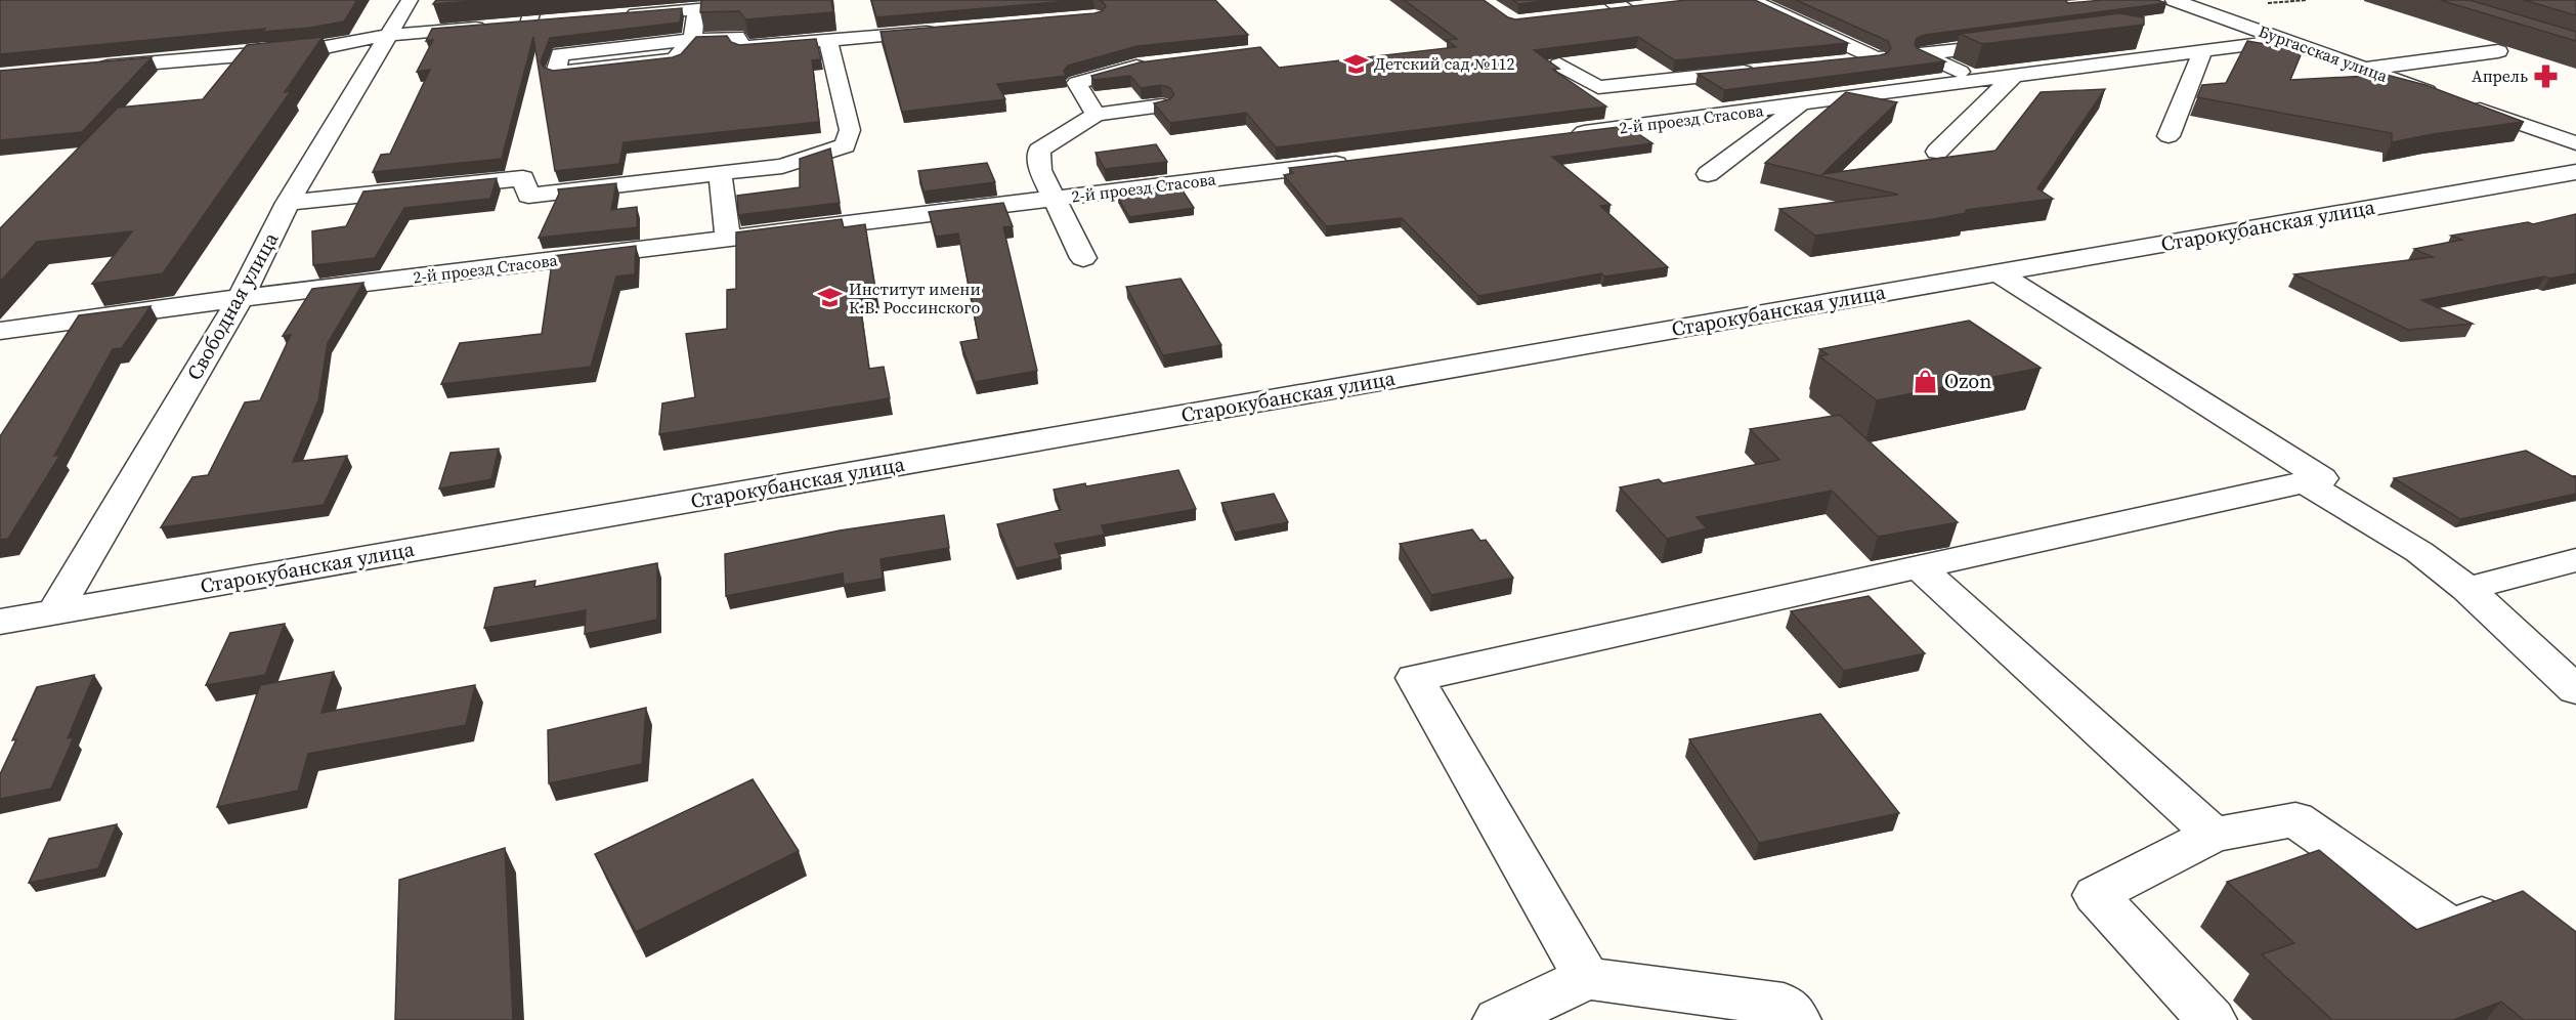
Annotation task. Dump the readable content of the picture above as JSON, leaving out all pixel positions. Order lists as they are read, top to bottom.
{
  "streets": {
    "street": [
      "Бургасская улица",
      "2-й проезд Стасова",
      "Старокубанская улица",
      "Свободная улица"
    ]
  },
  "crossings": [
    ["Бургасская улица", "2-й проезд Стасова"],
    ["2-й проезд Стасова", "Свободная улица"],
    ["Старокубанская улица", "Свободная улица"]
  ],
  "places": {
    "school or university": ["Детский сад №112", "Институт имени К.В. Россинского"],
    "pharmacy": ["Апрель"],
    "shop": ["Ozon"]
  }
}
